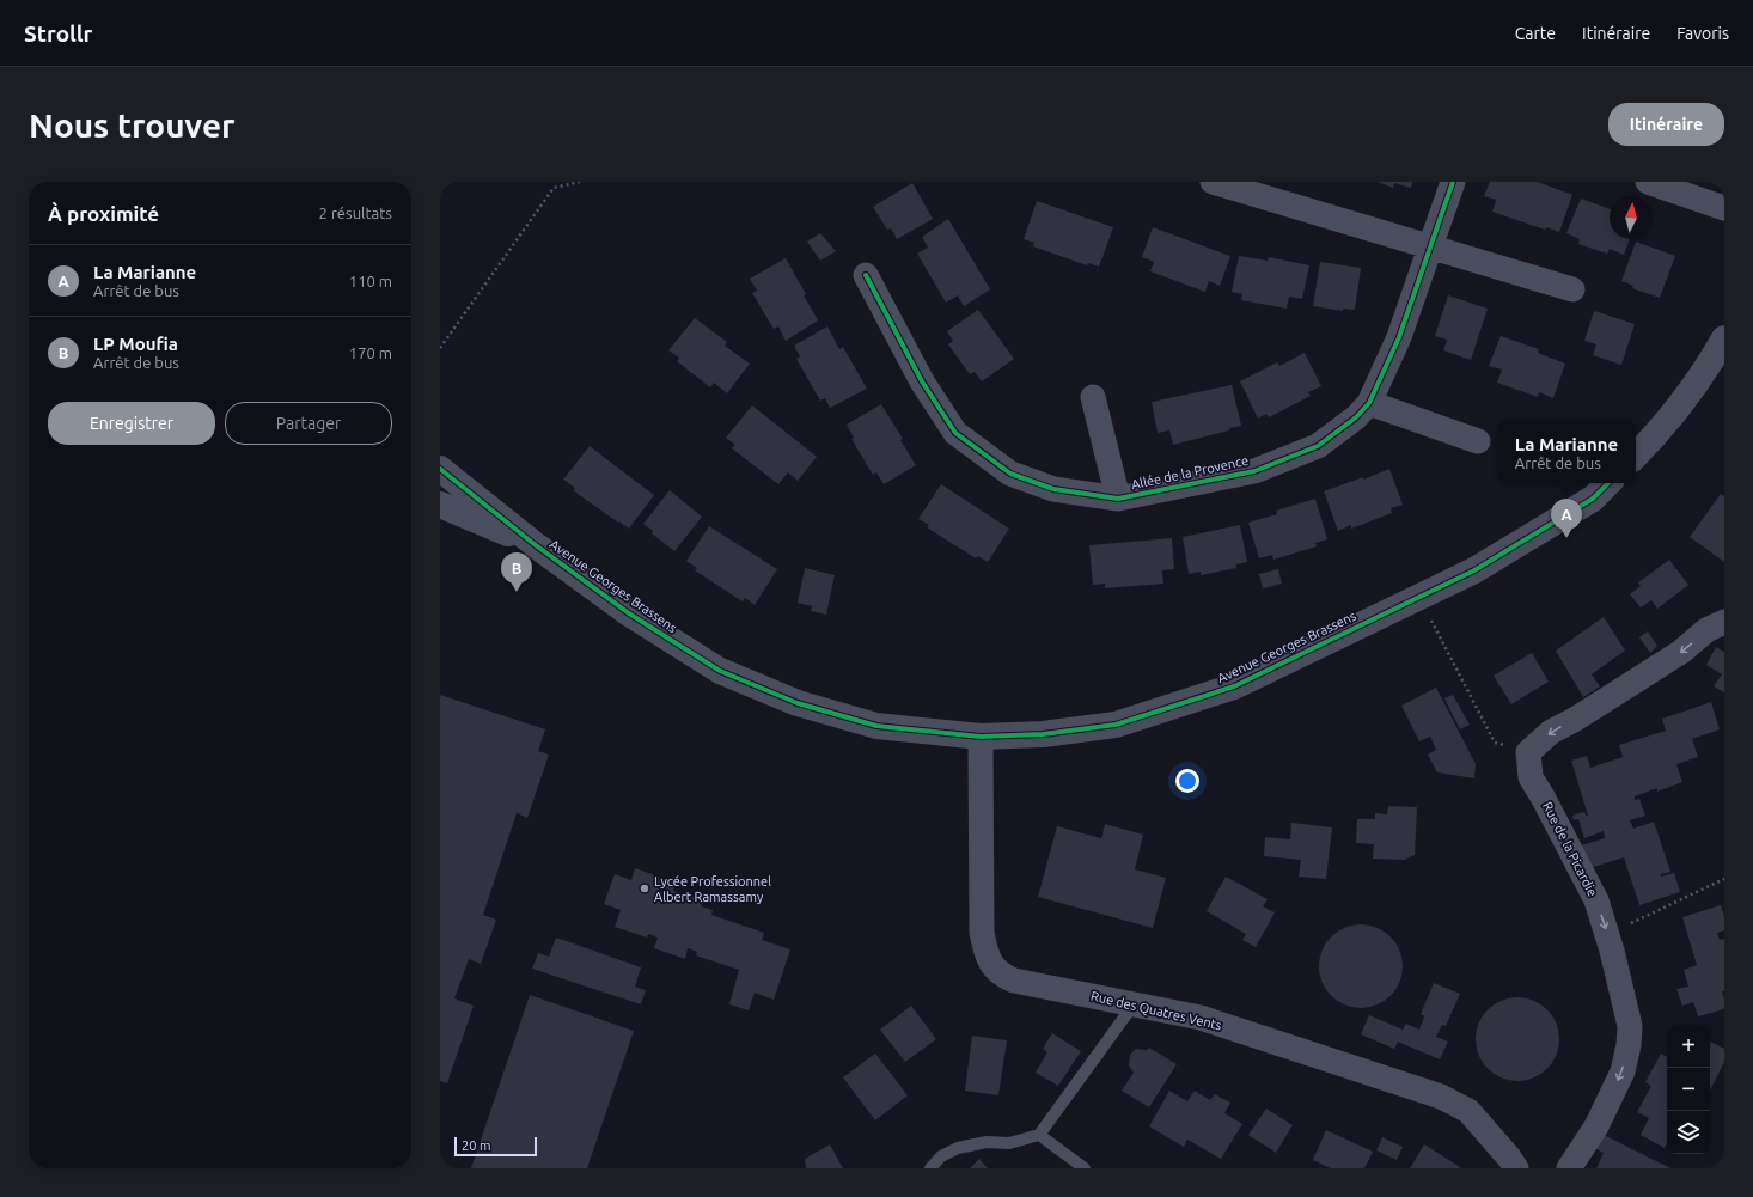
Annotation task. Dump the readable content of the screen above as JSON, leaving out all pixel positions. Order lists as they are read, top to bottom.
{
  "streets": {
    "street": [
      "Allée de la Provence",
      "Avenue Georges Brassens",
      "Rue de la Picardie",
      "Rue des Quatres Vents"
    ]
  },
  "crossings": [
    ["Avenue Georges Brassens", "Rue des Quatres Vents"]
  ],
  "one_way": ["Rue de la Picardie"],
  "places": ["Lycée Professionnel Albert Ramassamy"],
  "scale_bar": "20 m",
  "north": "top",
  "page": {
    "header": "Strollr",
    "nav": ["Carte", "Itinéraire", "Favoris"],
    "buttons": [
      "Itinéraire",
      ["Enregistrer", "Partager"]
    ],
    "title": "Nous trouver",
    "heading": ["À proximité", "2 résultats"],
    "list": [
      {
        "mark": "A",
        "name": "La Marianne",
        "note": "Arrêt de bus",
        "value": "110 m"
      },
      {
        "mark": "B",
        "name": "LP Moufia",
        "note": "Arrêt de bus",
        "value": "170 m"
      }
    ],
    "popup": ["La Marianne", "Arrêt de bus"],
    "pins": ["A", "B"],
    "map_buttons": ["+", "−"],
    "scale": "20 m"
  }
}
